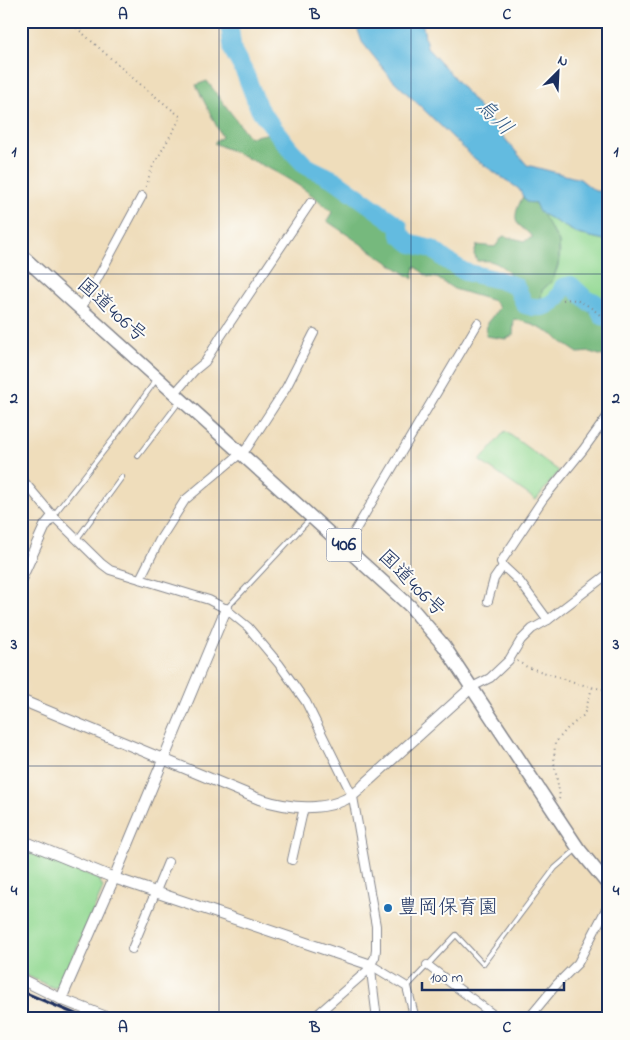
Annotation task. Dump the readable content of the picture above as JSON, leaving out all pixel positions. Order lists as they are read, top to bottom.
{
  "streets": {
    "highway": ["国道406号", "406"]
  },
  "water": ["烏川"],
  "places": ["豊岡保育園"],
  "scale_bar": "100 m",
  "north": "top right",
  "grid": {
    "columns": ["A", "B", "C"],
    "rows": [
      "1",
      "2",
      "3",
      "4"
    ]
  }
}
